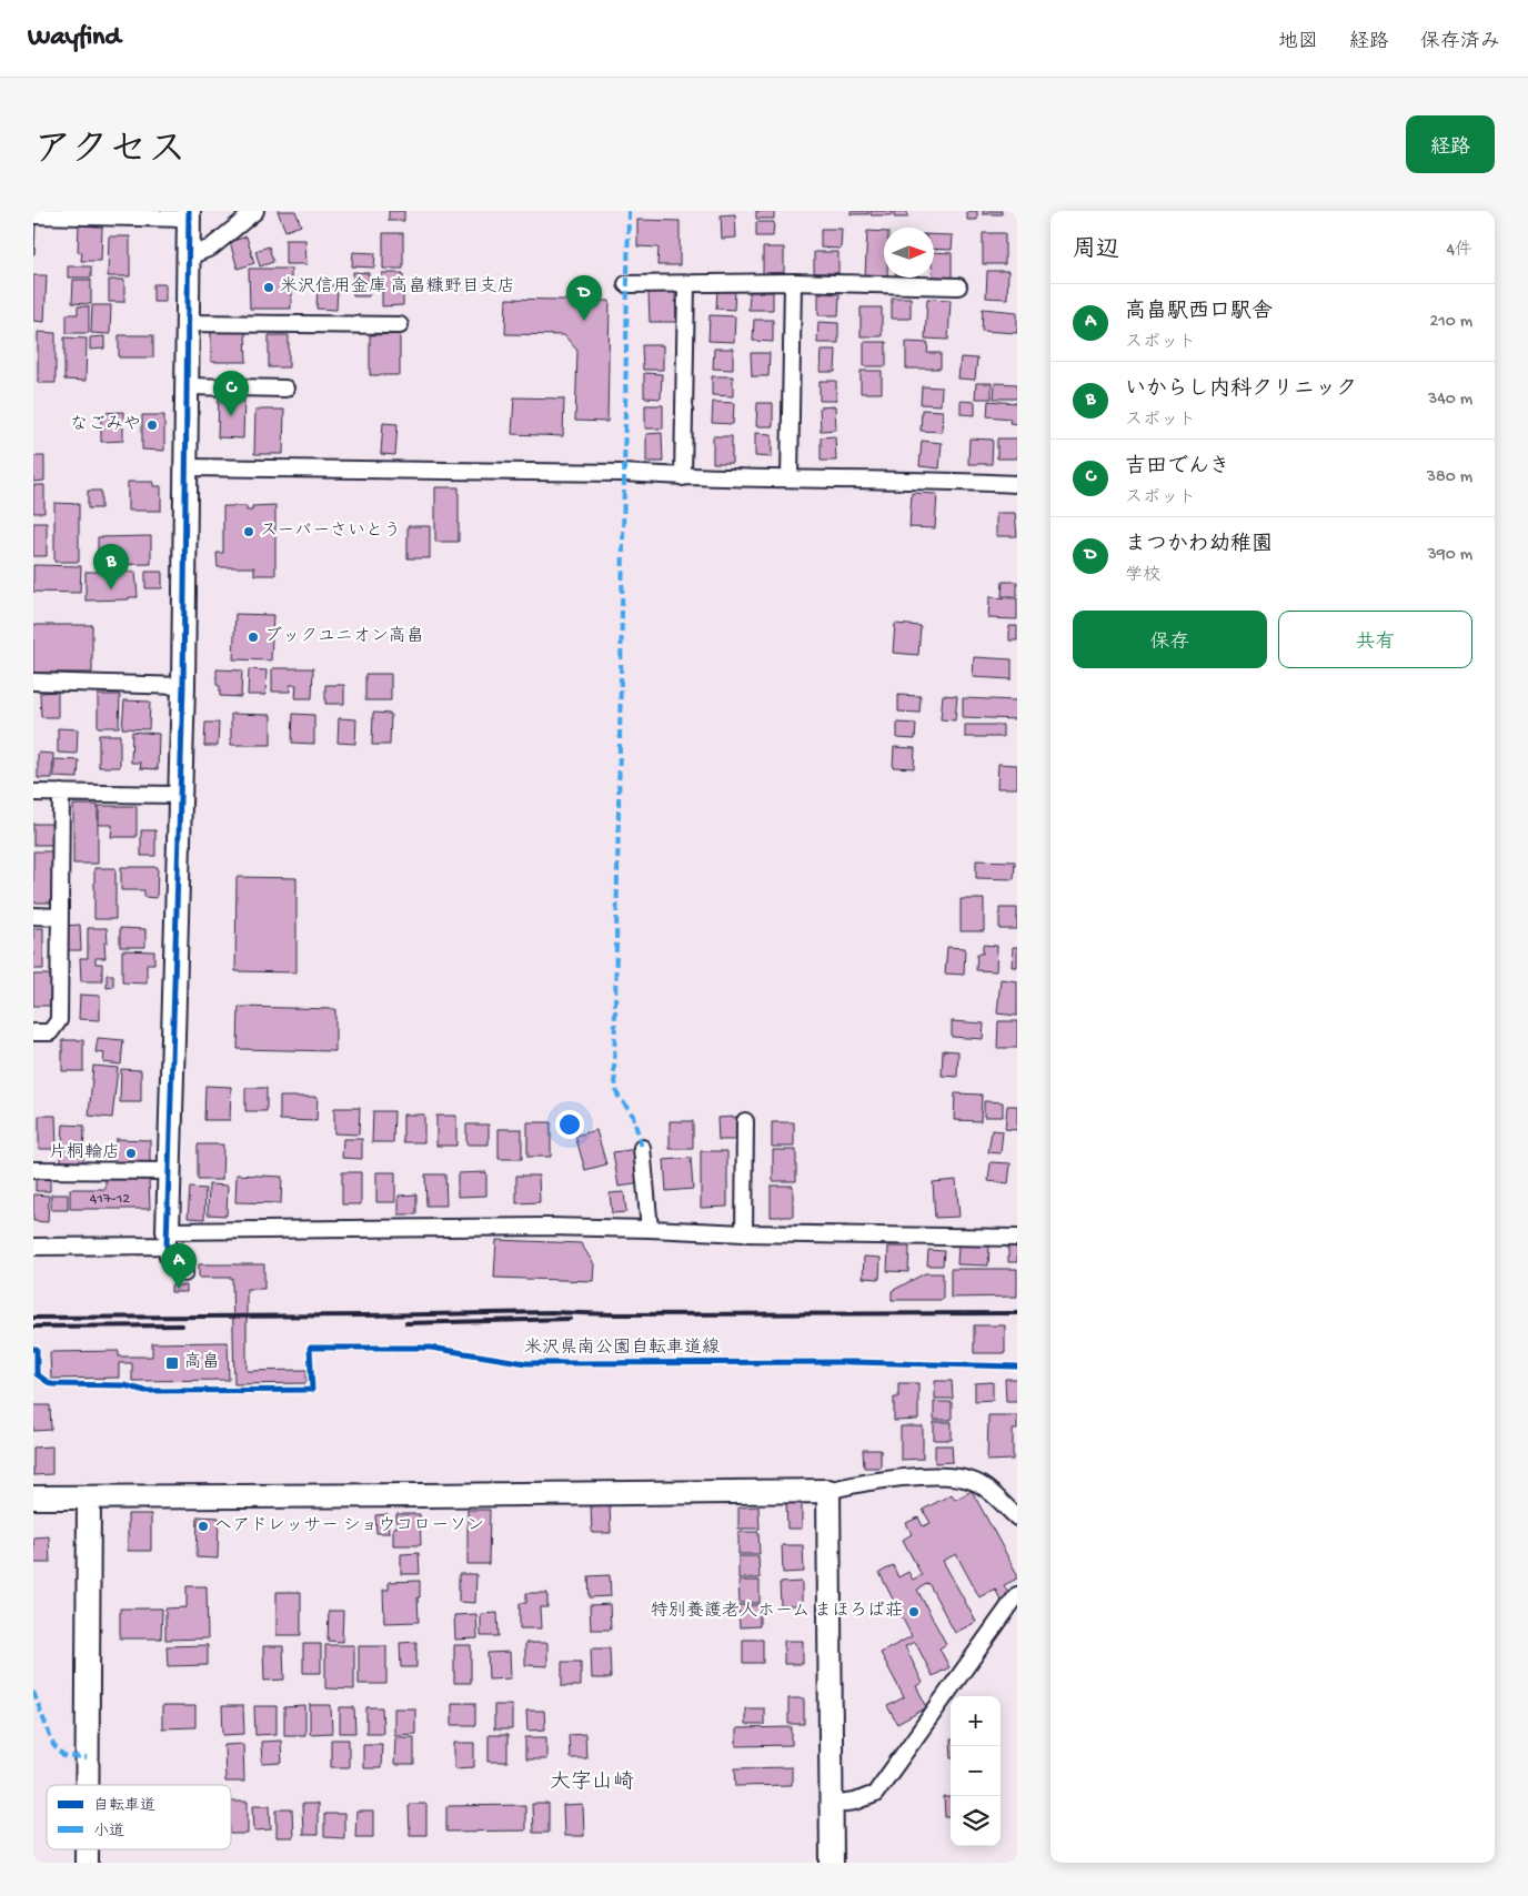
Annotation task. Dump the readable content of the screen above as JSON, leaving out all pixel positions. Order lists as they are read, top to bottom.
{
  "streets": {
    "cycle path": ["米沢県南公園自転車道線"]
  },
  "districts": ["大字山崎"],
  "places": {
    "other": [
      "米沢信用金庫 高畠糠野目支店",
      "なごみや",
      "スーパーさいとう",
      "ブックユニオン高畠",
      "片桐輪店",
      "ヘアドレッサー ショウコローソン",
      "特別養護老人ホーム まほろば荘"
    ],
    "transit": ["高畠"]
  },
  "house_numbers": ["417-12"],
  "legend": ["自転車道", "小道"],
  "north": "right",
  "page": {
    "header": "Wayfind",
    "nav": ["地図", "経路", "保存済み"],
    "title": "アクセス",
    "buttons": [
      "経路",
      ["保存", "共有"]
    ],
    "heading": ["周辺", "4件"],
    "pins": [
      "D",
      "C",
      "B",
      "A"
    ],
    "list": [
      {
        "mark": "A",
        "name": "高畠駅西口駅舎",
        "note": "スポット",
        "value": "210 m"
      },
      {
        "mark": "B",
        "name": "いからし内科クリニック",
        "note": "スポット",
        "value": "340 m"
      },
      {
        "mark": "C",
        "name": "吉田でんき",
        "note": "スポット",
        "value": "380 m"
      },
      {
        "mark": "D",
        "name": "まつかわ幼稚園",
        "note": "学校",
        "value": "390 m"
      }
    ],
    "map_buttons": ["+", "−"]
  }
}
